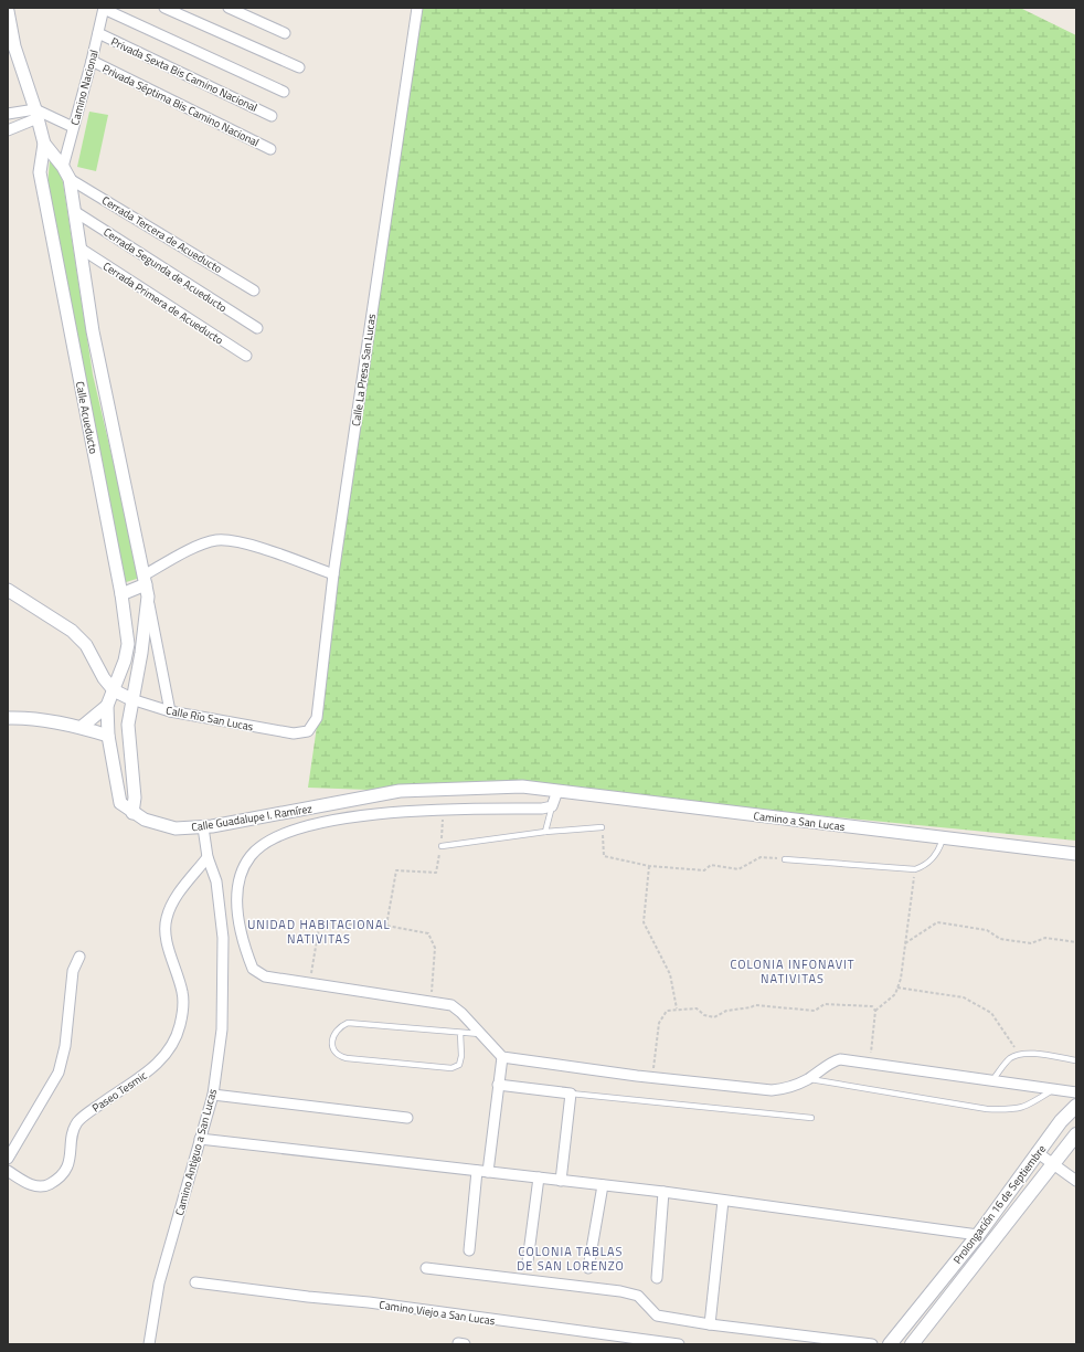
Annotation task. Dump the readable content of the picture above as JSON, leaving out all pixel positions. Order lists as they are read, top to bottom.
{
  "streets": {
    "main road": ["Prolongación 16 de Septiembre"],
    "street": [
      "Privada Sexta Bis Camino Nacional",
      "Camino Nacional",
      "Privada Séptima Bis Camino Nacional",
      "Cerrada Tercera de Acueducto",
      "Cerrada Segunda de Acueducto",
      "Cerrada Primera de Acueducto",
      "Calle La Presa San Lucas",
      "Calle Acueducto",
      "Calle Río San Lucas",
      "Calle Guadalupe I. Ramírez",
      "Camino a San Lucas",
      "Paseo Tesmic",
      "Camino Antiguo a San Lucas",
      "Camino Viejo a San Lucas"
    ]
  },
  "crossings": [
    ["Privada Sexta Bis Camino Nacional", "Camino Nacional"],
    ["Camino Nacional", "Privada Séptima Bis Camino Nacional"],
    ["Camino Nacional", "Calle Acueducto"],
    ["Cerrada Tercera de Acueducto", "Calle Acueducto"],
    ["Cerrada Segunda de Acueducto", "Calle Acueducto"],
    ["Cerrada Primera de Acueducto", "Calle Acueducto"],
    ["Calle La Presa San Lucas", "Calle Río San Lucas"],
    ["Calle Acueducto", "Calle Río San Lucas"],
    ["Calle Acueducto", "Calle Guadalupe I. Ramírez"],
    ["Calle Río San Lucas", "Calle Guadalupe I. Ramírez"],
    ["Calle Guadalupe I. Ramírez", "Camino a San Lucas"],
    ["Calle Guadalupe I. Ramírez", "Camino Antiguo a San Lucas"],
    ["Paseo Tesmic", "Camino Antiguo a San Lucas"]
  ],
  "districts": ["UNIDAD HABITACIONAL NATIVITAS", "COLONIA INFONAVIT NATIVITAS", "COLONIA TABLAS DE SAN LORENZO"]
}
